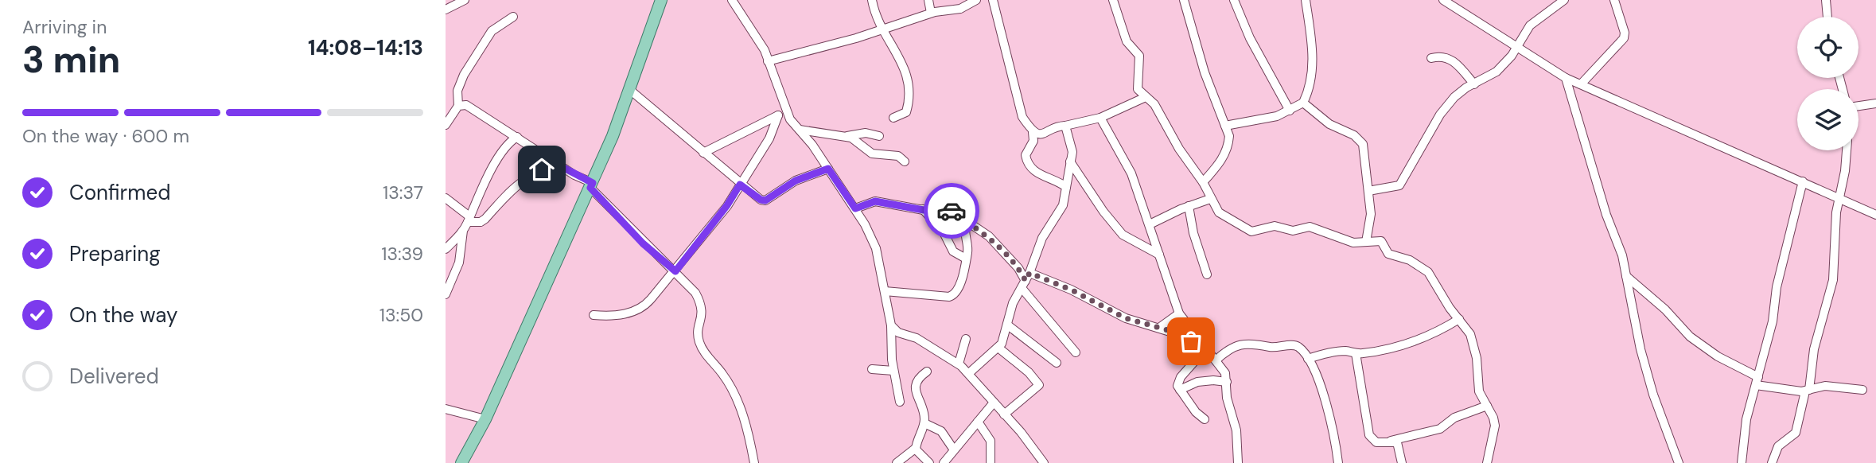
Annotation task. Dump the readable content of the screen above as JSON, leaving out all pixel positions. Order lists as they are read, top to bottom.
{
  "page": {
    "heading": ["3 min", "Arriving in", "14:08–14:13"],
    "bar": "On the way · 600 m",
    "list": [
      ["Confirmed", "13:37"],
      ["Preparing", "13:39"],
      ["On the way", "13:50"],
      "Delivered"
    ]
  }
}
